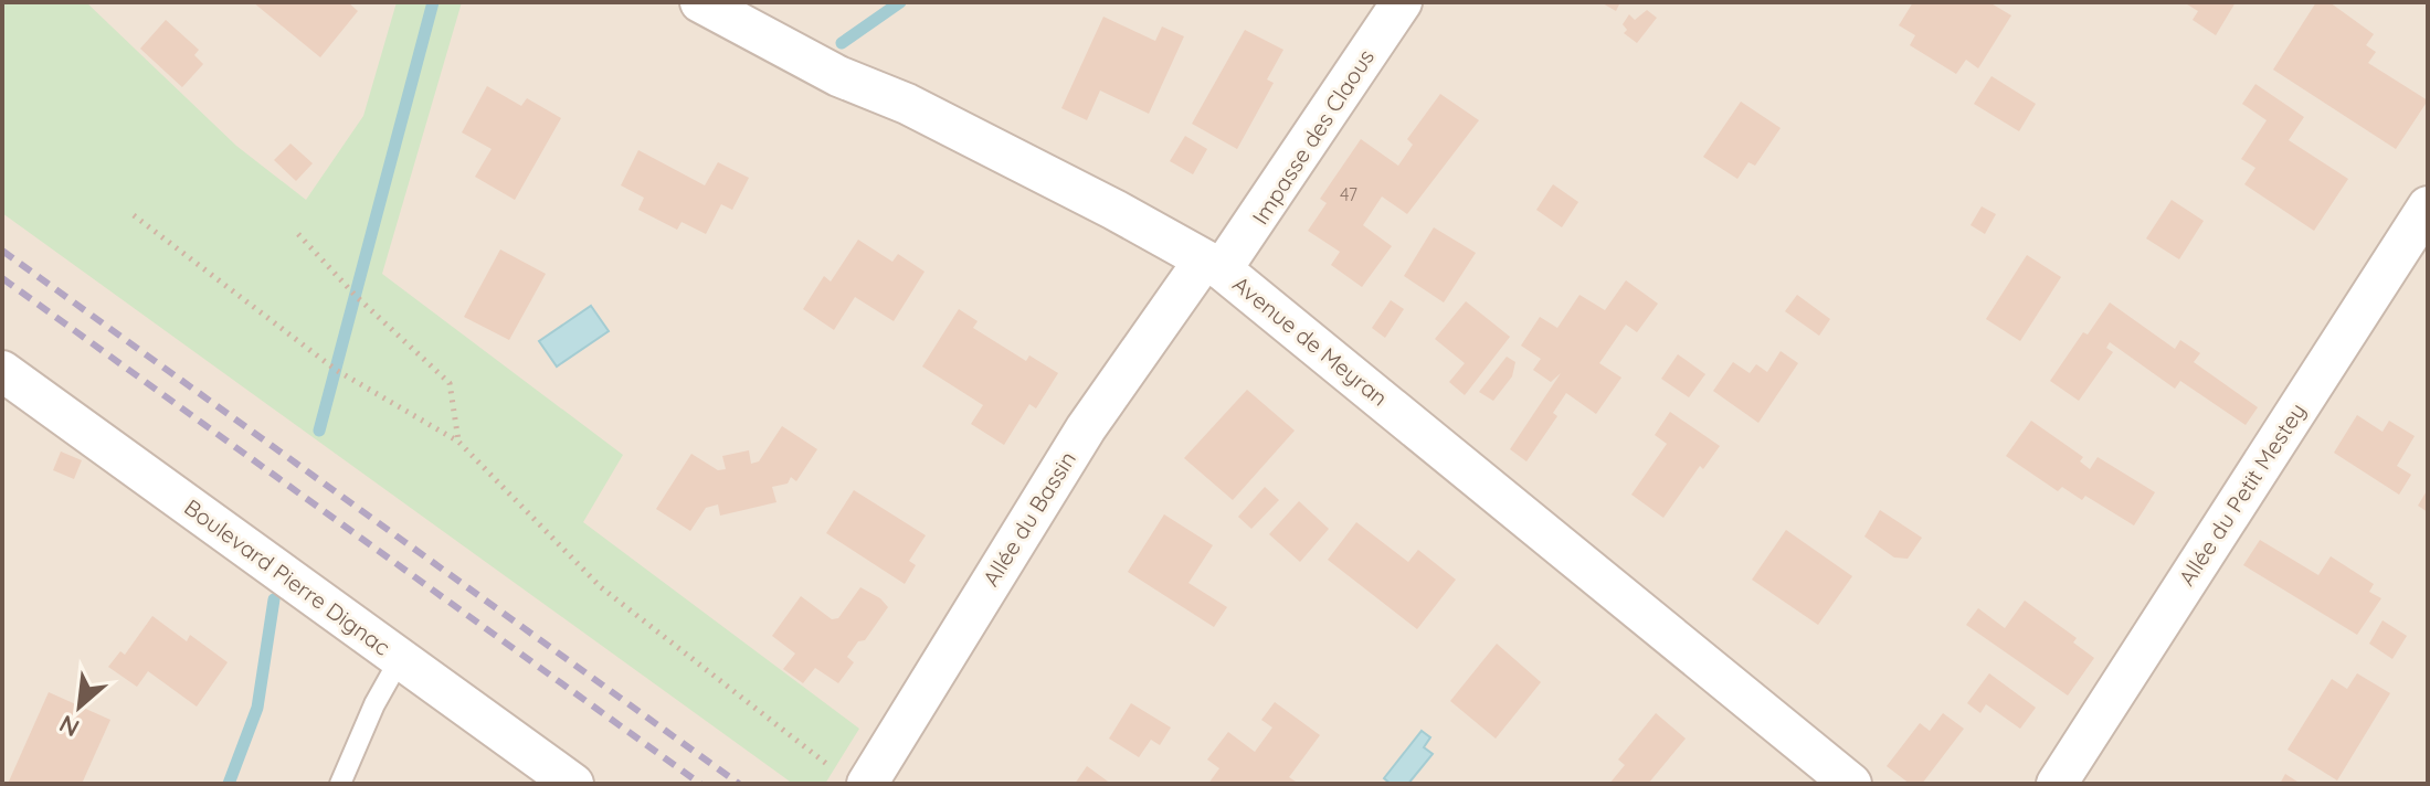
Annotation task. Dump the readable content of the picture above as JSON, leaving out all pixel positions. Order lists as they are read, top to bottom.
{
  "streets": {
    "street": [
      "Impasse des Claous",
      "Avenue de Meyran",
      "Allée du Petit Mestey",
      "Allée du Bassin",
      "Boulevard Pierre Dignac"
    ]
  },
  "crossings": [
    ["Impasse des Claous", "Avenue de Meyran"],
    ["Impasse des Claous", "Allée du Bassin"],
    ["Avenue de Meyran", "Allée du Bassin"]
  ],
  "house_numbers": ["47"],
  "north": "bottom left"
}
